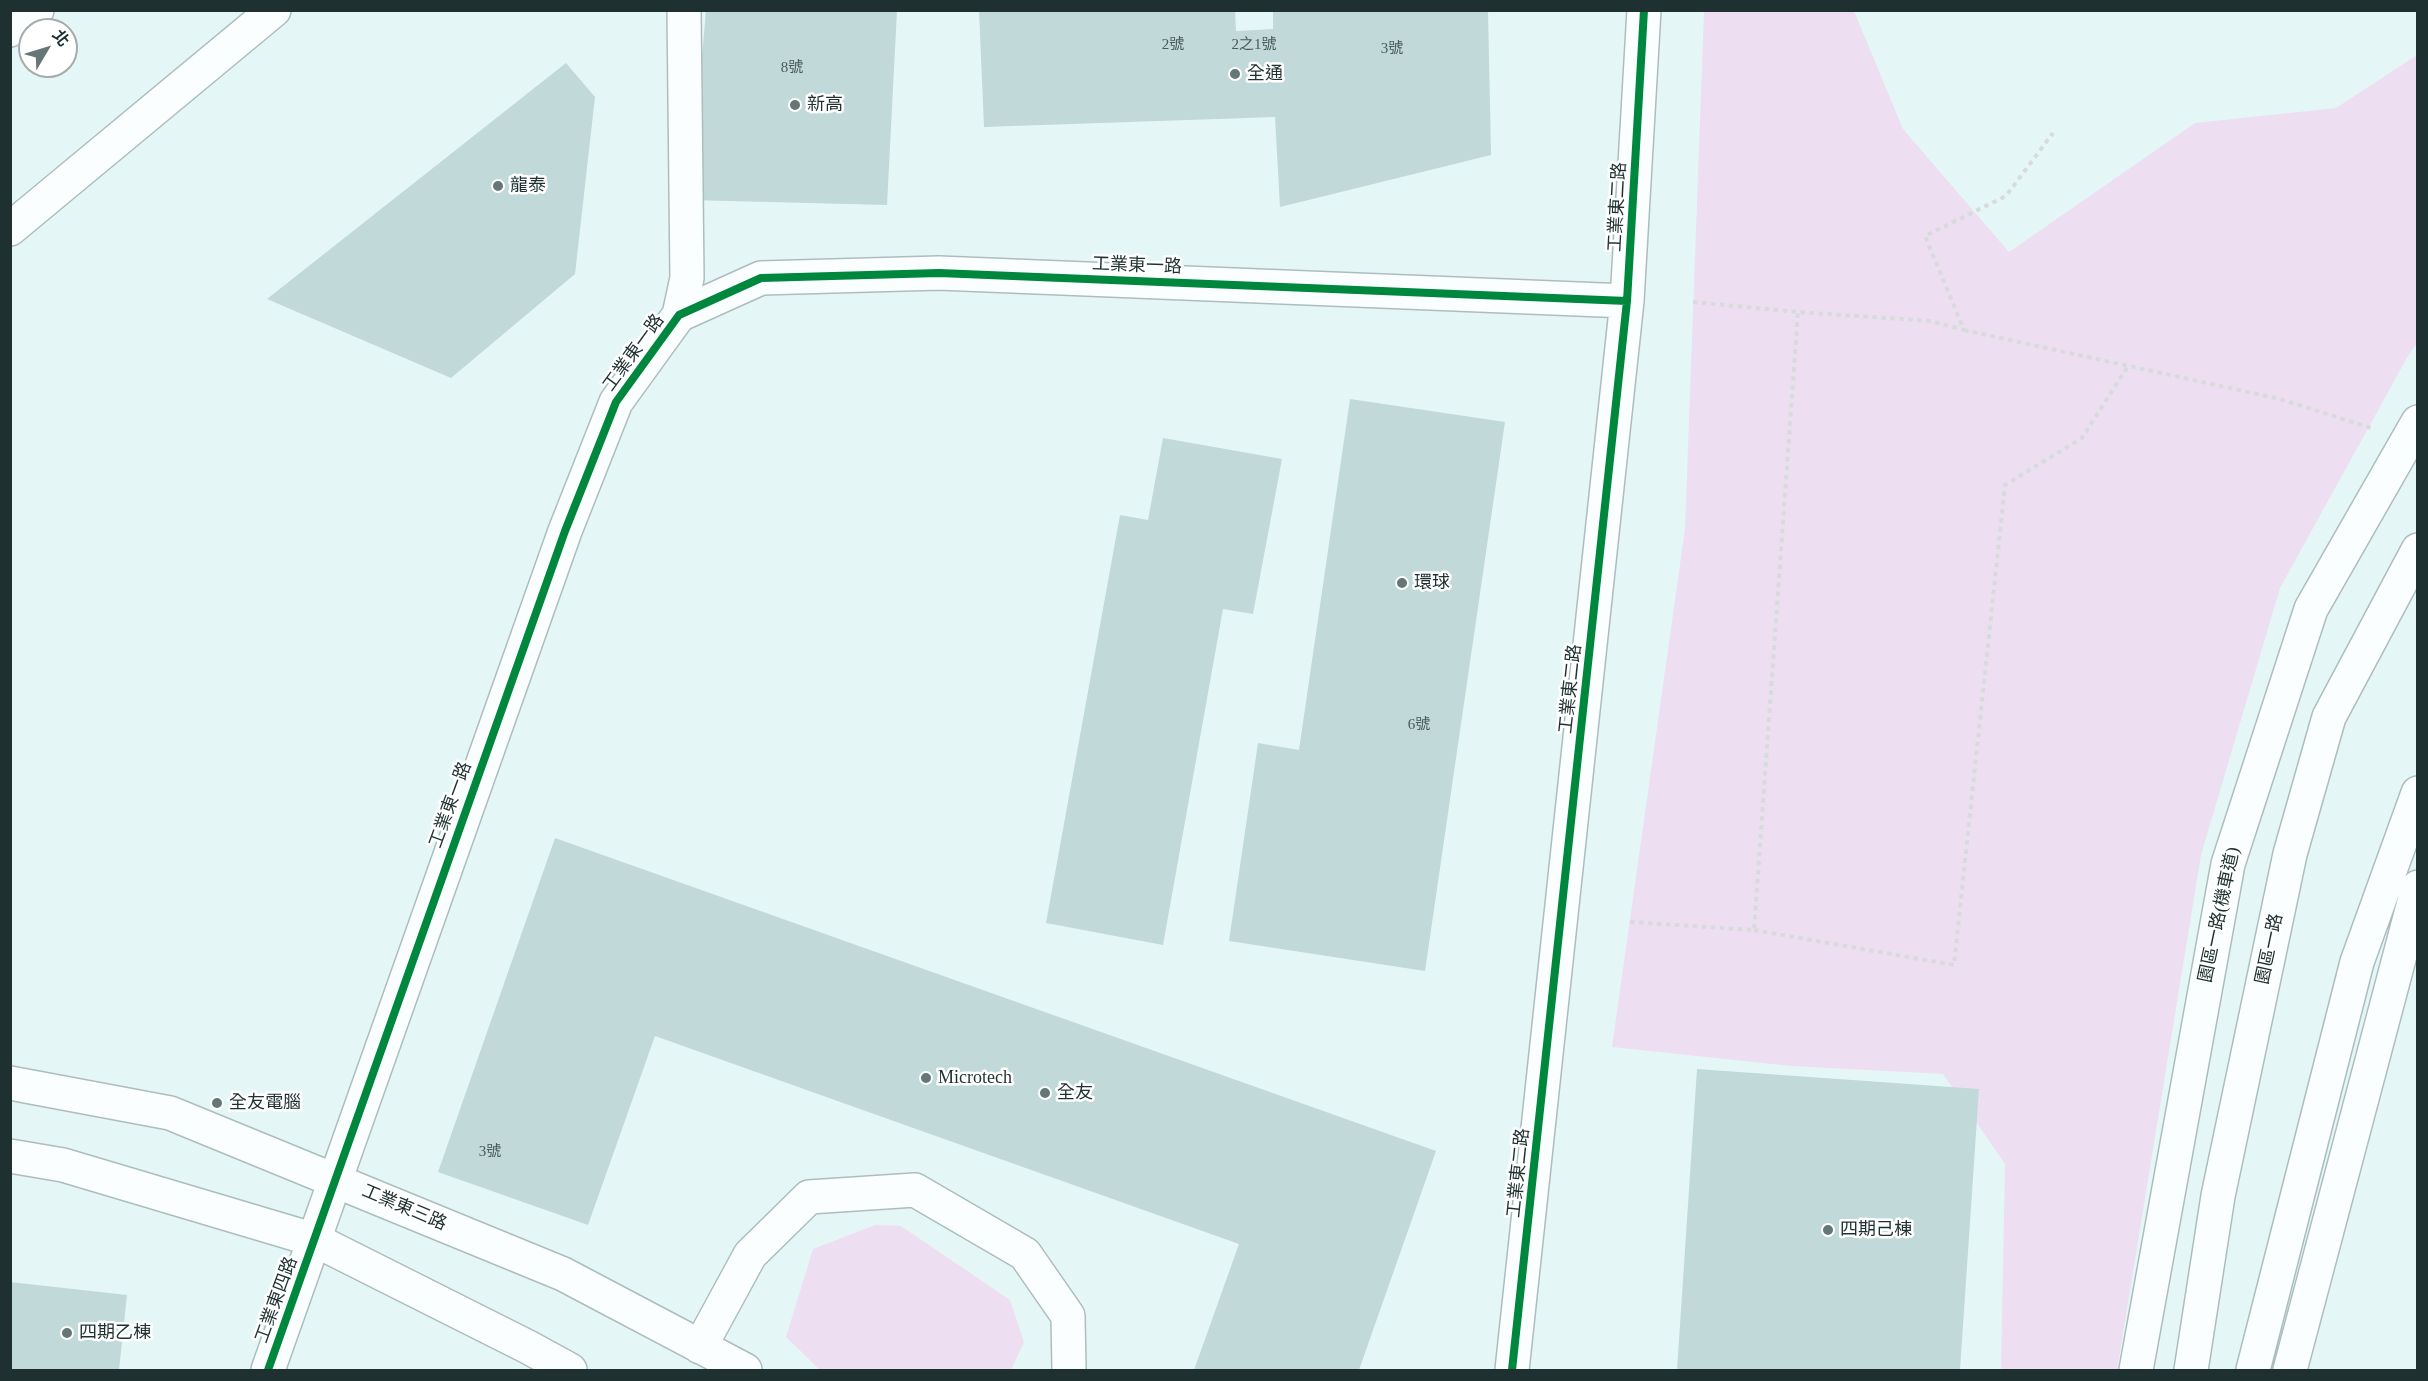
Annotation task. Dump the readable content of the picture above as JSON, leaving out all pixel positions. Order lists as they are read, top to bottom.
{
  "streets": {
    "main road": [
      "工業東二路",
      "工業東一路",
      "園區一路(機車道)",
      "園區一路",
      "工業東三路",
      "工業東四路"
    ]
  },
  "crossings": [
    ["工業東二路", "工業東一路"],
    ["工業東一路", "工業東三路"],
    ["工業東一路", "工業東四路"]
  ],
  "places": [
    "全通",
    "新高",
    "龍泰",
    "環球",
    "Microtech",
    "全友",
    "全友電腦",
    "四期己棟",
    "四期乙棟"
  ],
  "house_numbers": [
    "2號",
    "2之1號",
    "3號",
    "8號",
    "6號",
    "3號"
  ],
  "north": "top right"
}
